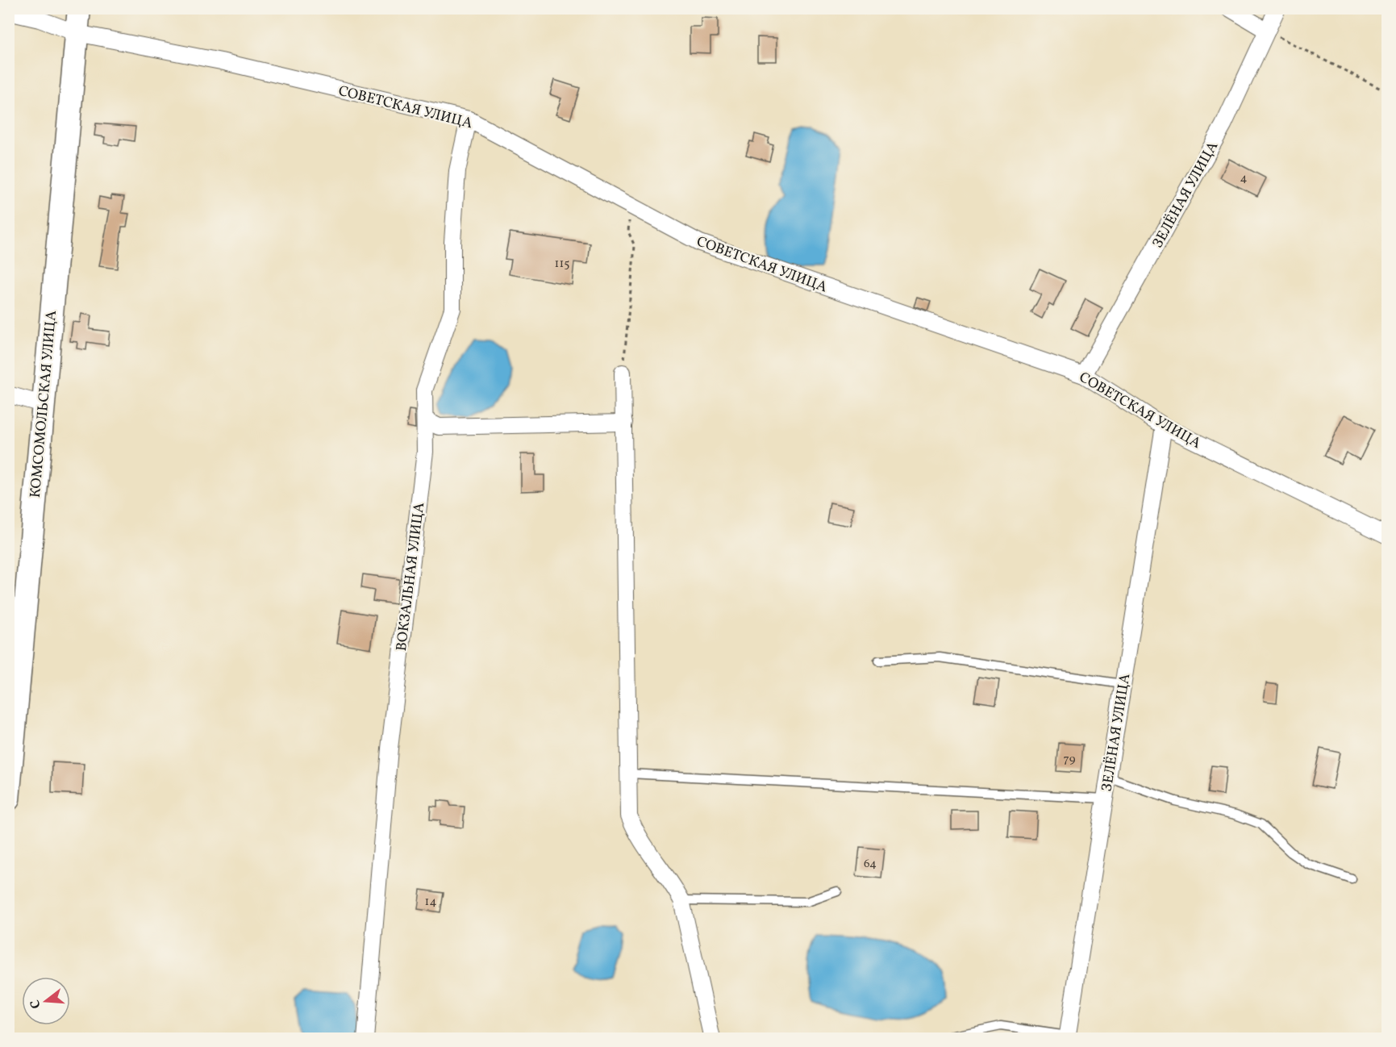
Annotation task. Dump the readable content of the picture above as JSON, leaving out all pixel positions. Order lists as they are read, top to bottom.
{
  "streets": {
    "street": [
      "СОВЕТСКАЯ УЛИЦА",
      "ЗЕЛЁНАЯ УЛИЦА",
      "КОМСОМОЛЬСКАЯ УЛИЦА",
      "ВОКЗАЛЬНАЯ УЛИЦА"
    ]
  },
  "crossings": [
    ["СОВЕТСКАЯ УЛИЦА", "ЗЕЛЁНАЯ УЛИЦА"],
    ["СОВЕТСКАЯ УЛИЦА", "КОМСОМОЛЬСКАЯ УЛИЦА"],
    ["СОВЕТСКАЯ УЛИЦА", "ВОКЗАЛЬНАЯ УЛИЦА"]
  ],
  "house_numbers": [
    "4",
    "115",
    "79",
    "64",
    "14"
  ],
  "north": "left"
}
